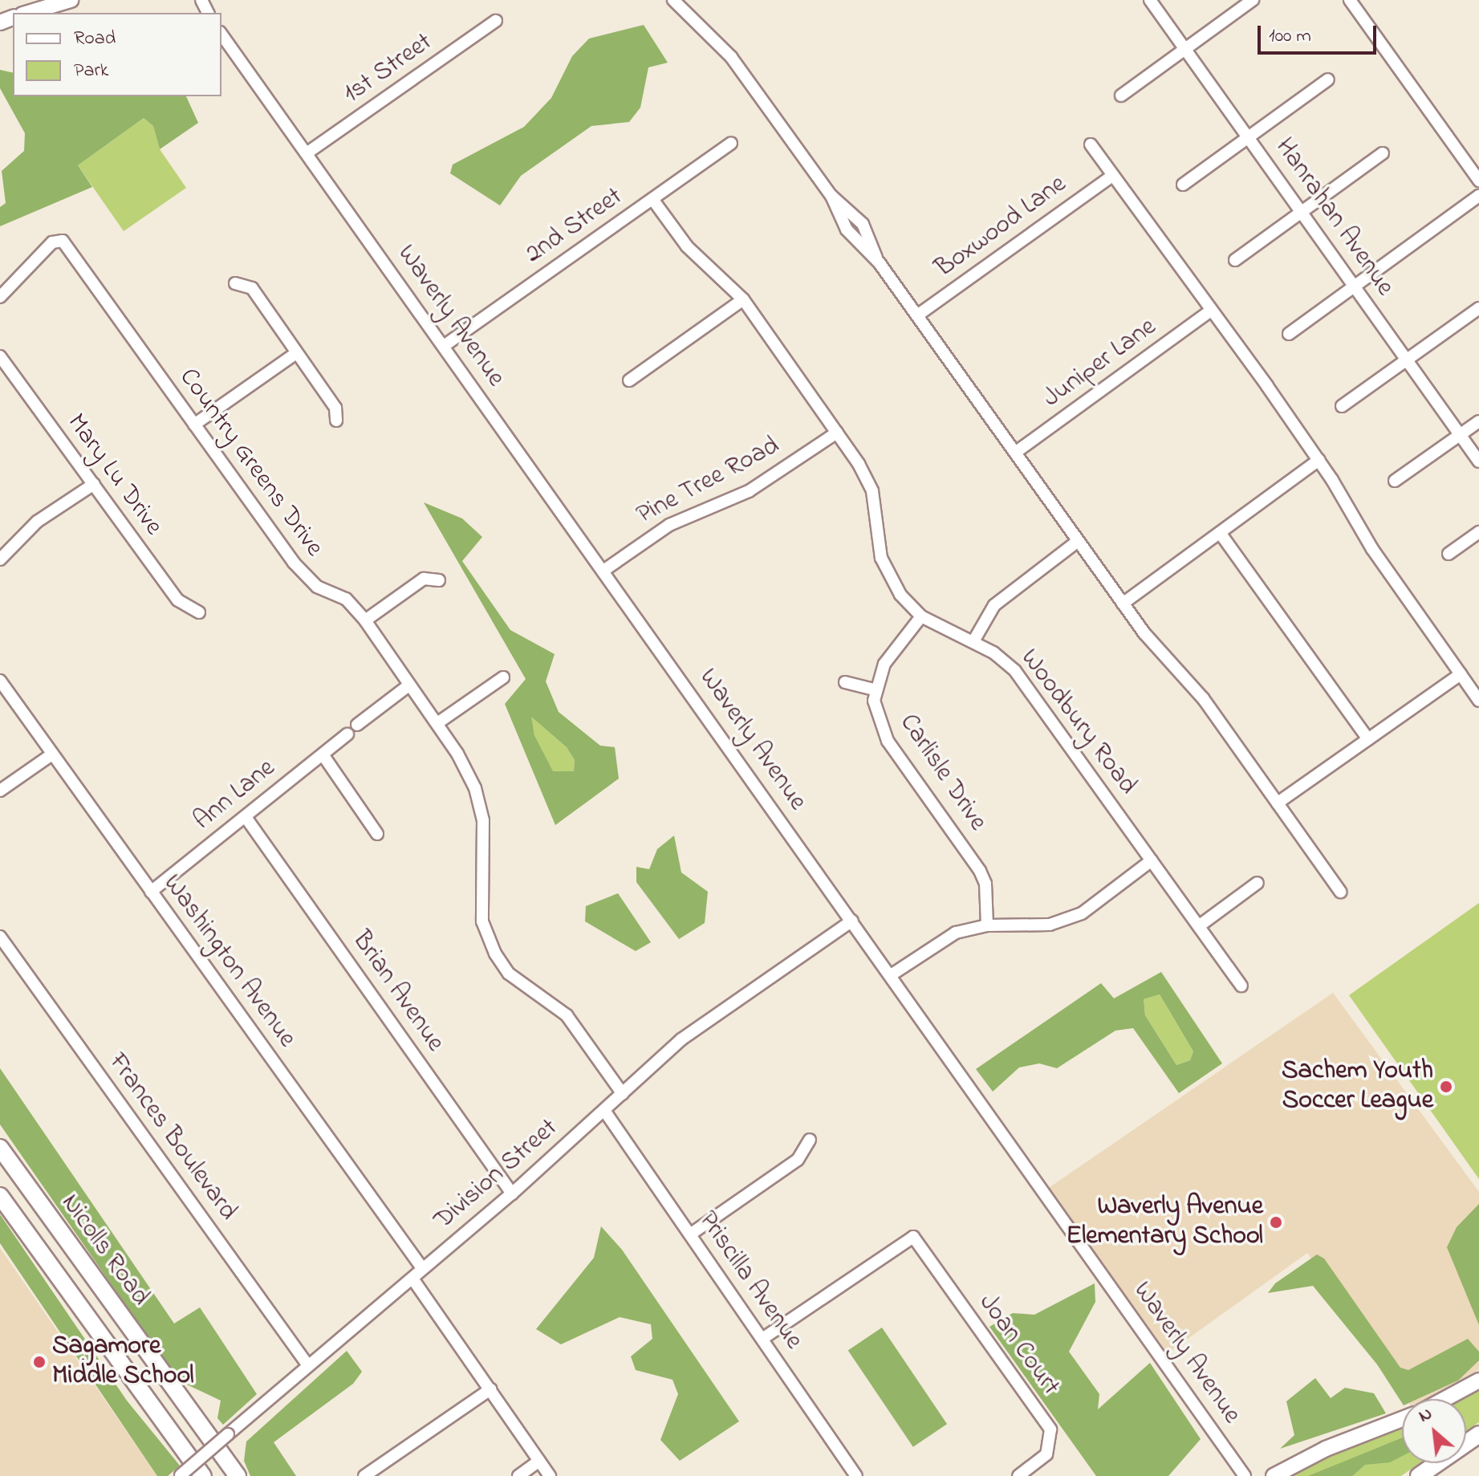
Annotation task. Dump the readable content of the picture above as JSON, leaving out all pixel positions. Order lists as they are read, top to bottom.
{
  "streets": {
    "highway": ["Nicolls Road"],
    "street": [
      "1st Street",
      "Hanrahan Avenue",
      "2nd Street",
      "Boxwood Lane",
      "Waverly Avenue",
      "Juniper Lane",
      "Country Greens Drive",
      "Mary Lu Drive",
      "Pine Tree Road",
      "Woodbury Road",
      "Carlisle Drive",
      "Ann Lane",
      "Washington Avenue",
      "Brian Avenue",
      "Frances Boulevard",
      "Division Street",
      "Priscilla Avenue",
      "Joan Court"
    ]
  },
  "crossings": [
    ["1st Street", "Waverly Avenue"],
    ["2nd Street", "Waverly Avenue"],
    ["2nd Street", "Woodbury Road"],
    ["Waverly Avenue", "Pine Tree Road"],
    ["Waverly Avenue", "Division Street"],
    ["Country Greens Drive", "Division Street"],
    ["Pine Tree Road", "Woodbury Road"],
    ["Ann Lane", "Washington Avenue"],
    ["Ann Lane", "Brian Avenue"],
    ["Washington Avenue", "Division Street"],
    ["Brian Avenue", "Division Street"],
    ["Frances Boulevard", "Division Street"],
    ["Division Street", "Priscilla Avenue"],
    ["Priscilla Avenue", "Joan Court"]
  ],
  "places": ["Sachem Youth Soccer League", "Waverly Avenue Elementary School", "Sagamore Middle School"],
  "legend": ["Road", "Park"],
  "scale_bar": "100 m",
  "north": "top left"
}
